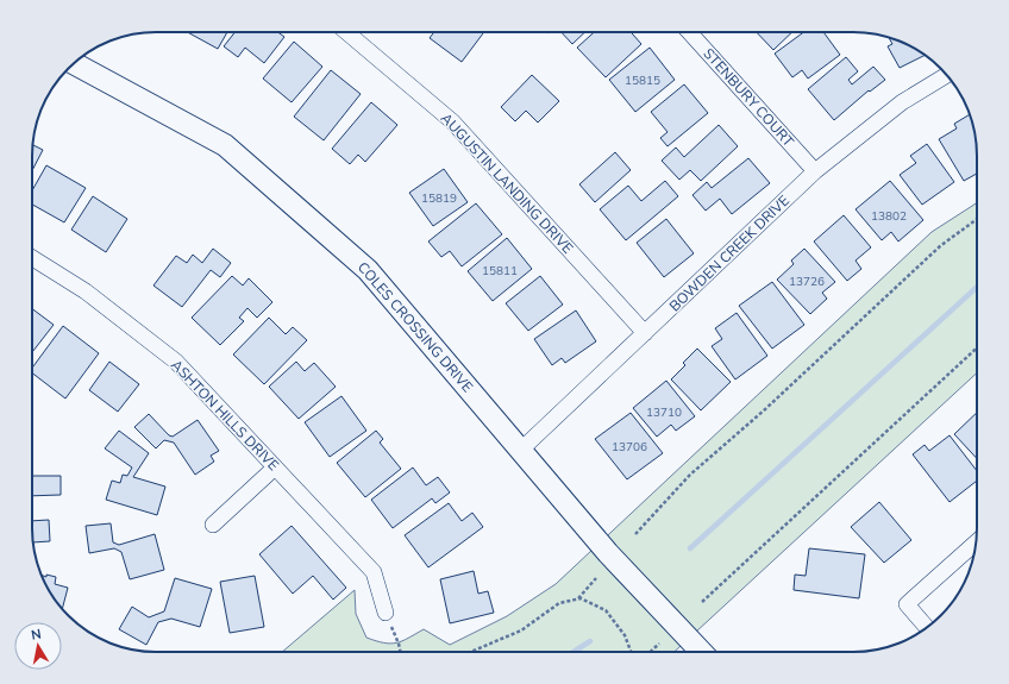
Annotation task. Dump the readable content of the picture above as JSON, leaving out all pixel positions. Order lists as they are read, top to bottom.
{
  "streets": {
    "street": [
      "STENBURY COURT",
      "AUGUSTIN LANDING DRIVE",
      "BOWDEN CREEK DRIVE",
      "COLES CROSSING DRIVE",
      "ASHTON HILLS DRIVE"
    ]
  },
  "crossings": [
    ["STENBURY COURT", "BOWDEN CREEK DRIVE"],
    ["AUGUSTIN LANDING DRIVE", "BOWDEN CREEK DRIVE"],
    ["BOWDEN CREEK DRIVE", "COLES CROSSING DRIVE"]
  ],
  "house_numbers": [
    "15815",
    "15819",
    "13802",
    "15811",
    "13726",
    "13710",
    "13706"
  ],
  "north": "top"
}
